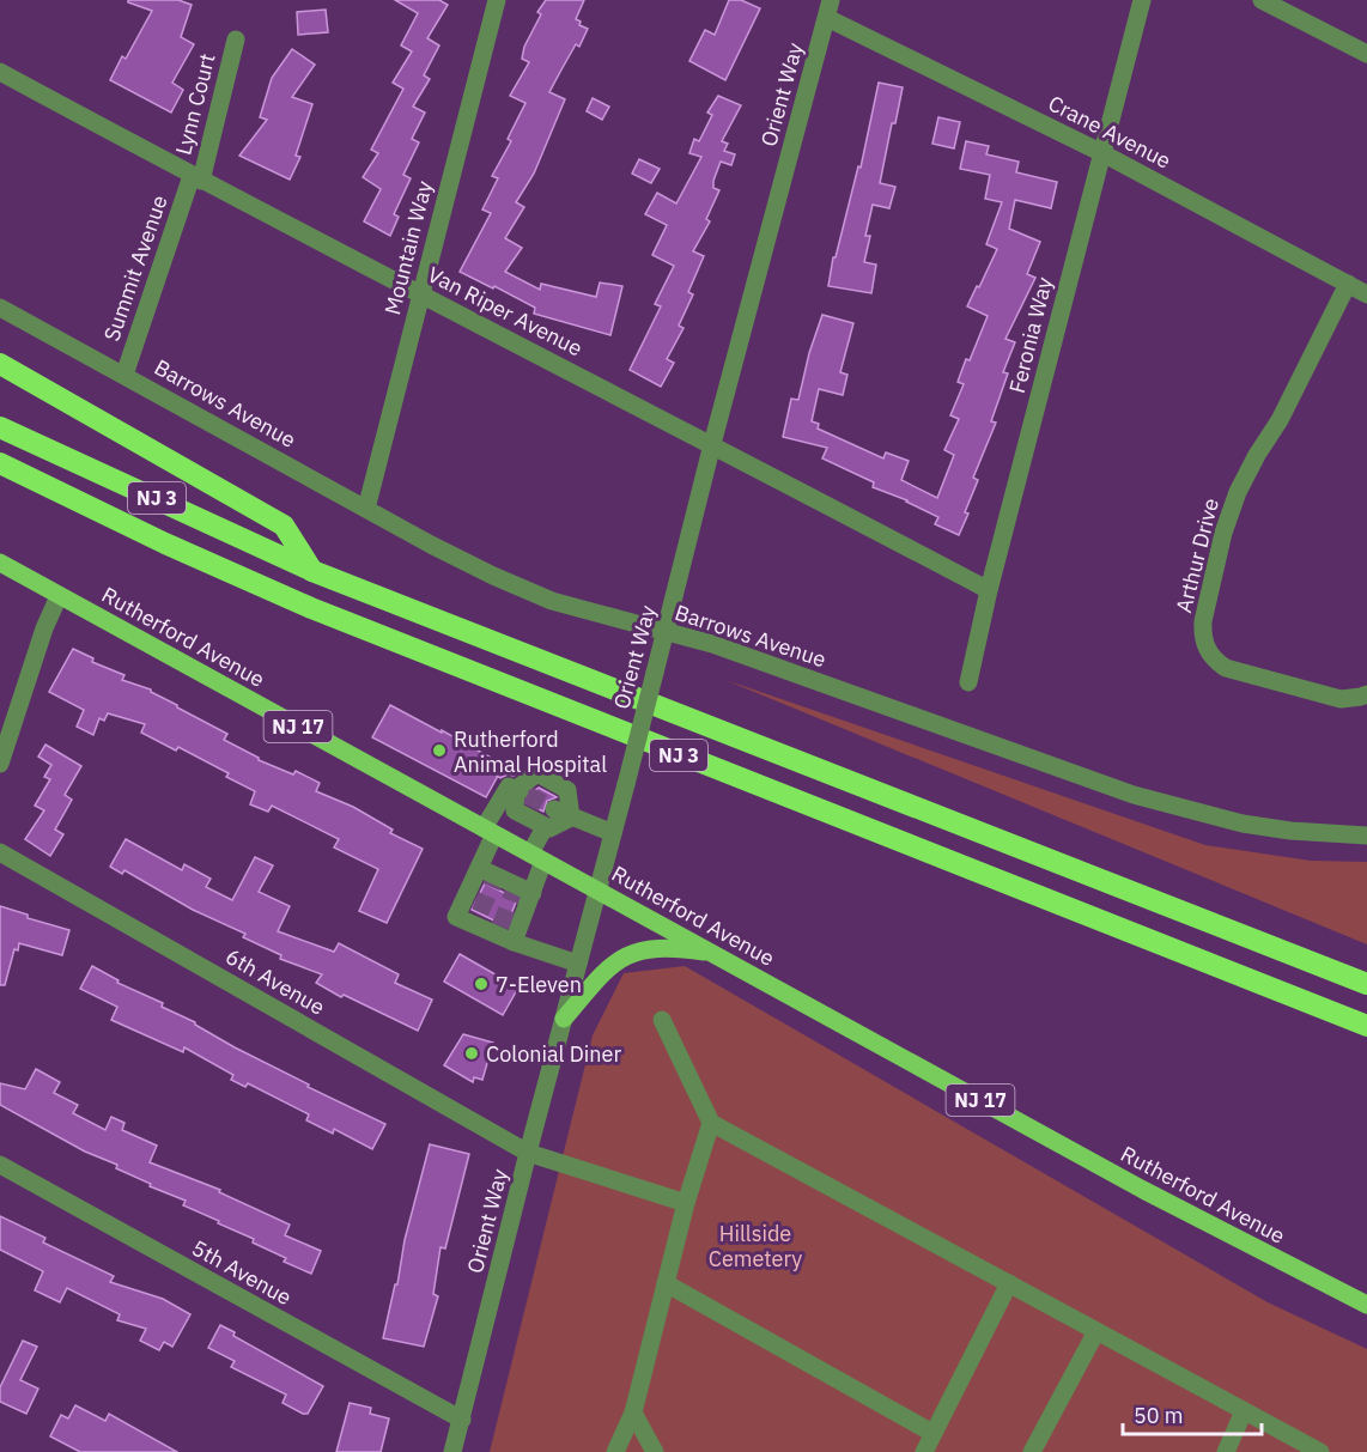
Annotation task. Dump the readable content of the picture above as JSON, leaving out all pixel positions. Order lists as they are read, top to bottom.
{
  "streets": {
    "highway": ["NJ 3"],
    "main road": ["Rutherford Avenue", "NJ 17"],
    "street": [
      "Orient Way",
      "Lynn Court",
      "Crane Avenue",
      "Mountain Way",
      "Summit Avenue",
      "Van Riper Avenue",
      "Feronia Way",
      "Barrows Avenue",
      "Arthur Drive",
      "6th Avenue",
      "5th Avenue"
    ]
  },
  "crossings": [
    ["Orient Way", "Crane Avenue"],
    ["Orient Way", "Van Riper Avenue"],
    ["Orient Way", "Barrows Avenue"],
    ["Orient Way", "Rutherford Avenue"],
    ["Orient Way", "6th Avenue"],
    ["Orient Way", "5th Avenue"],
    ["Lynn Court", "Summit Avenue"],
    ["Lynn Court", "Van Riper Avenue"],
    ["Crane Avenue", "Feronia Way"],
    ["Crane Avenue", "Arthur Drive"],
    ["Mountain Way", "Van Riper Avenue"],
    ["Mountain Way", "Barrows Avenue"],
    ["Summit Avenue", "Van Riper Avenue"],
    ["Summit Avenue", "Barrows Avenue"],
    ["Van Riper Avenue", "Feronia Way"]
  ],
  "parks": ["Hillside Cemetery"],
  "places": ["Rutherford Animal Hospital", "7-Eleven", "Colonial Diner"],
  "scale_bar": "50 m"
}
